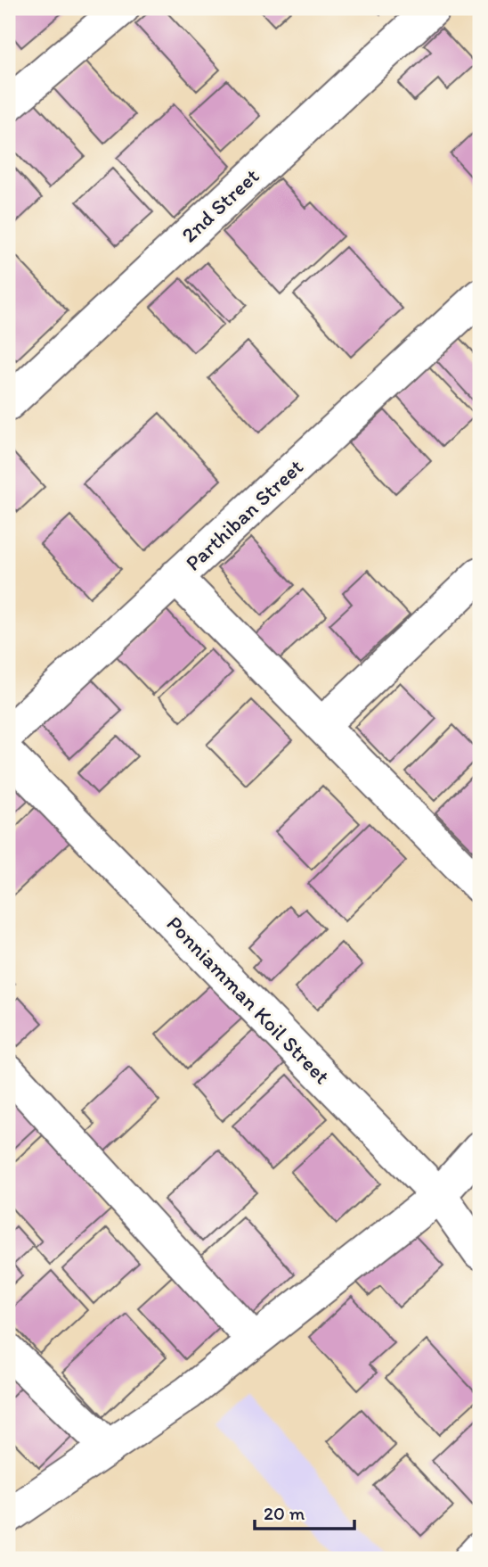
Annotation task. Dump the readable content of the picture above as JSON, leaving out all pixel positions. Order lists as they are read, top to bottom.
{
  "streets": {
    "street": ["2nd Street", "Parthiban Street", "Ponniamman Koil Street"]
  },
  "scale_bar": "20 m"
}
